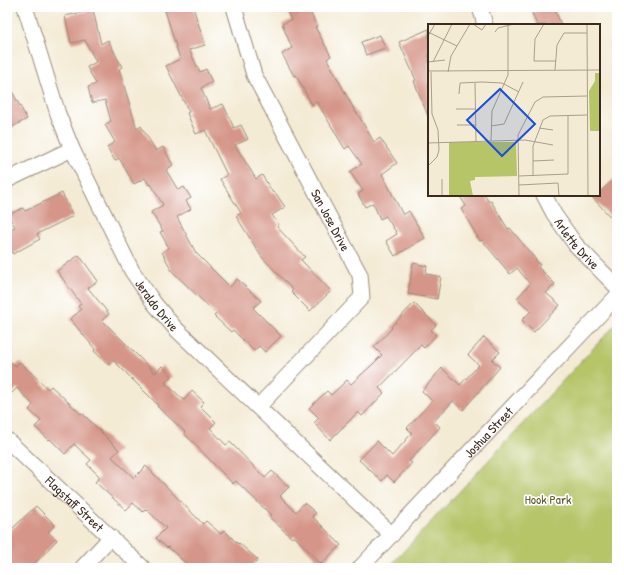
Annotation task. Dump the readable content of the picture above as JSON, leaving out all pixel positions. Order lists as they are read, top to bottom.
{
  "streets": {
    "street": [
      "San Jose Drive",
      "Arlette Drive",
      "Jeraldo Drive",
      "Joshua Street",
      "Flagstaff Street"
    ]
  },
  "crossings": [
    ["San Jose Drive", "Jeraldo Drive"],
    ["Jeraldo Drive", "Joshua Street"]
  ],
  "parks": ["Hook Park"]
}
